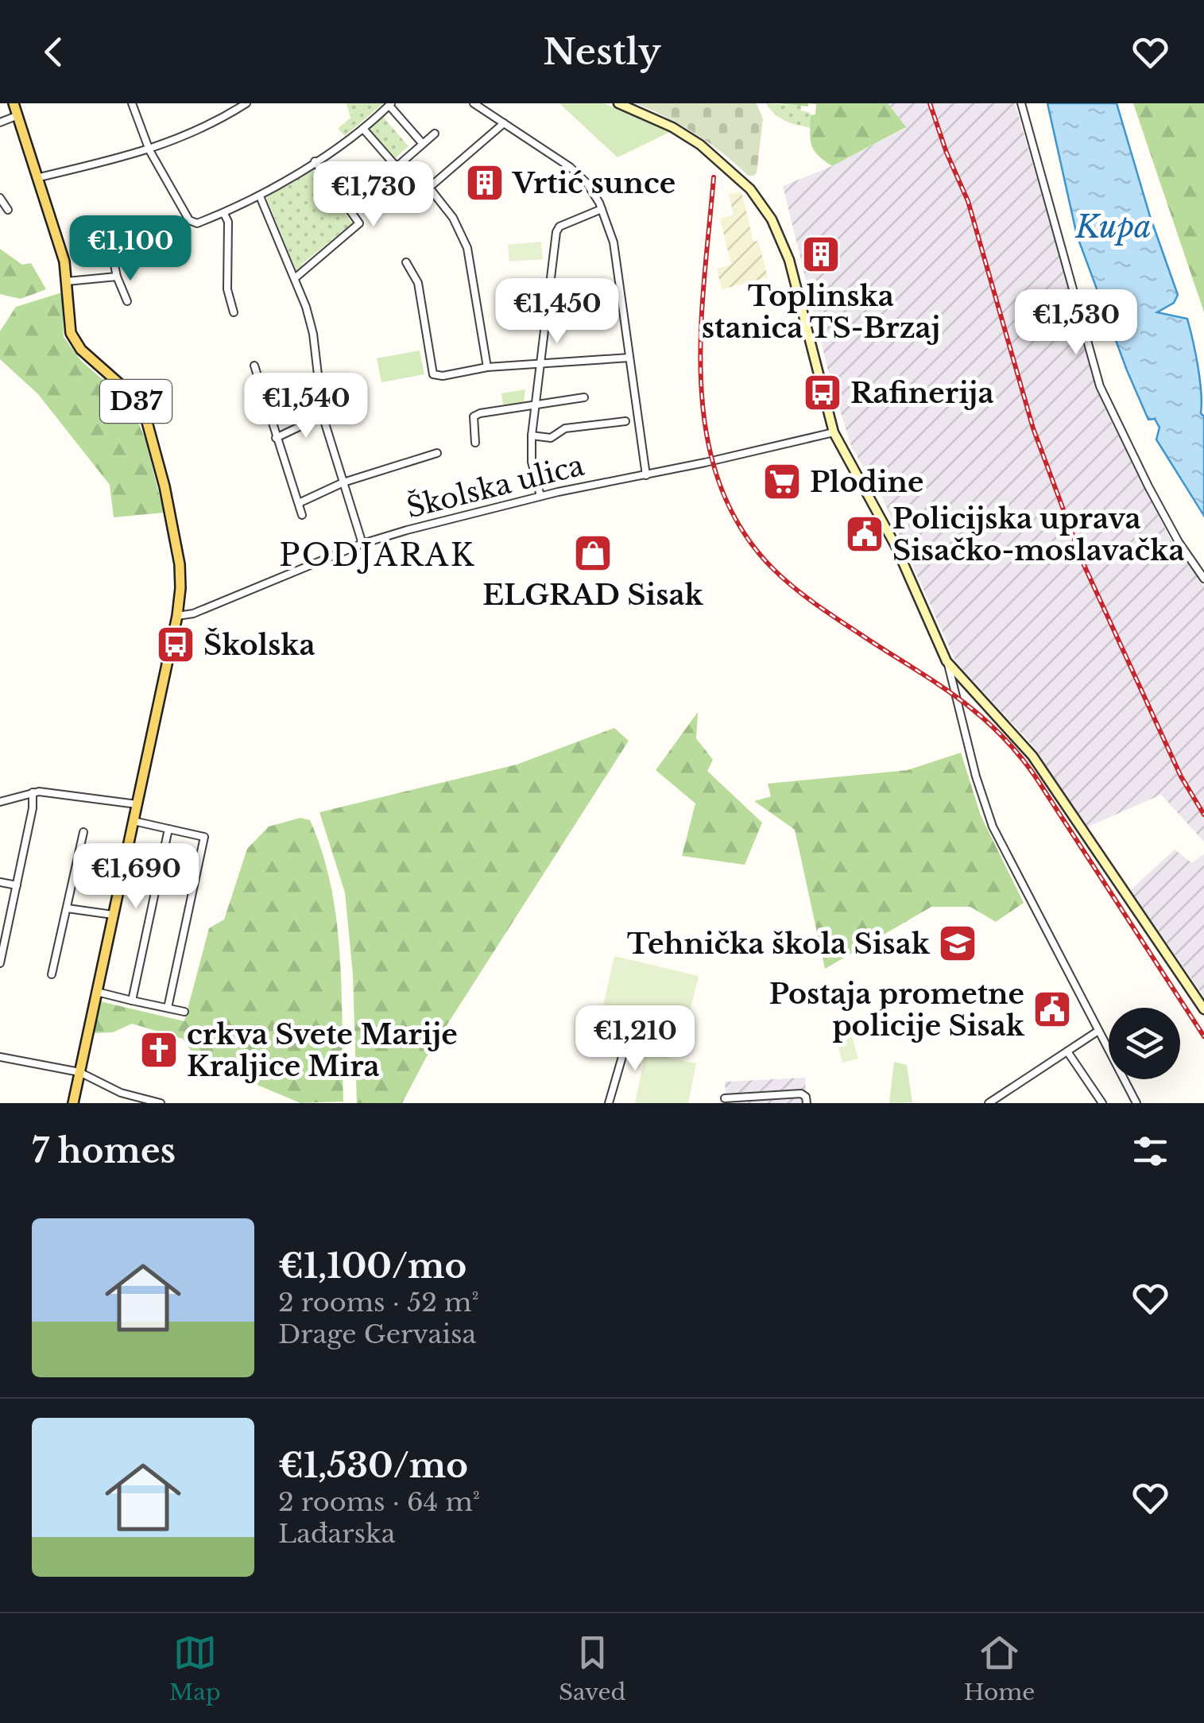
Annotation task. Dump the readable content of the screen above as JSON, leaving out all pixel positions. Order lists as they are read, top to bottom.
{
  "streets": {
    "main road": ["D37"],
    "street": ["Školska ulica"]
  },
  "crossings": [
    ["D37", "Školska ulica"]
  ],
  "districts": ["PODJARAK"],
  "water": ["Kupa"],
  "places": {
    "building": ["Vrtić sunce", "Toplinska stanica TS-Brzaj"],
    "bus stop": ["Rafinerija", "Školska"],
    "supermarket": ["Plodine"],
    "public building": ["Policijska uprava Sisačko-moslavačka", "Postaja prometne policije Sisak"],
    "shop": ["ELGRAD Sisak"],
    "school or university": ["Tehnička škola Sisak"],
    "church": ["crkva Svete Marije Kraljice Mira"]
  },
  "page": {
    "header": "Nestly",
    "price": [
      "€1,730",
      "€1,100",
      "€1,450",
      "€1,530",
      "€1,540",
      "€1,690",
      "€1,210"
    ],
    "heading": "7 homes",
    "list": [
      {
        "name": "€1,100/mo",
        "note": "2 rooms · 52 m² · Drage Gervaisa"
      },
      {
        "name": "€1,530/mo",
        "note": "2 rooms · 64 m² · Lađarska"
      }
    ],
    "tabs": ["Map", "Saved", "Home"]
  }
}
